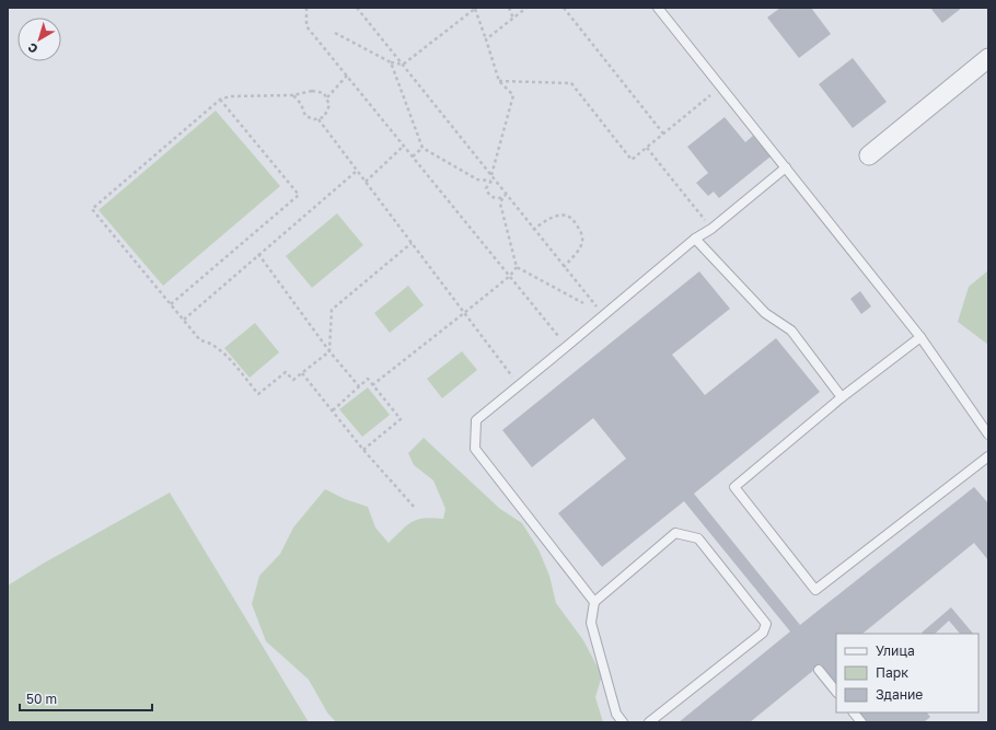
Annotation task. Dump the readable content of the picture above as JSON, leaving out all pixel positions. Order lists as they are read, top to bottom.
{
  "legend": ["Улица", "Парк", "Здание"],
  "scale_bar": "50 m",
  "north": "bottom left"
}
